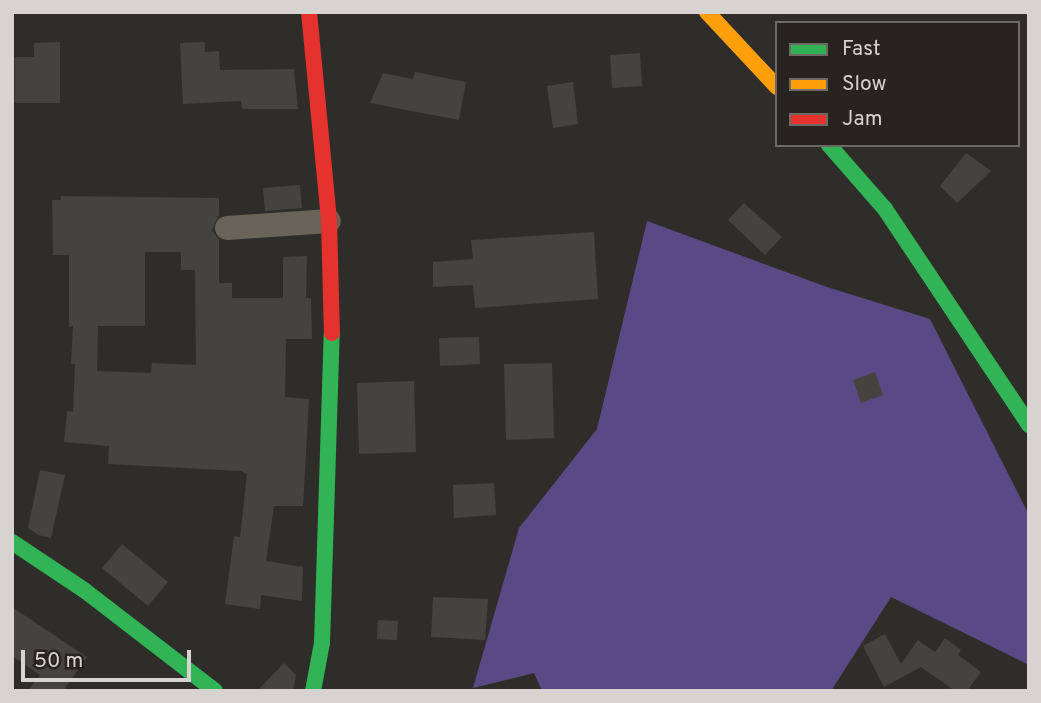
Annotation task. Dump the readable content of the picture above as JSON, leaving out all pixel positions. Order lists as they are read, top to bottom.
{
  "legend": ["Fast", "Slow", "Jam"],
  "scale_bar": "50 m"
}
